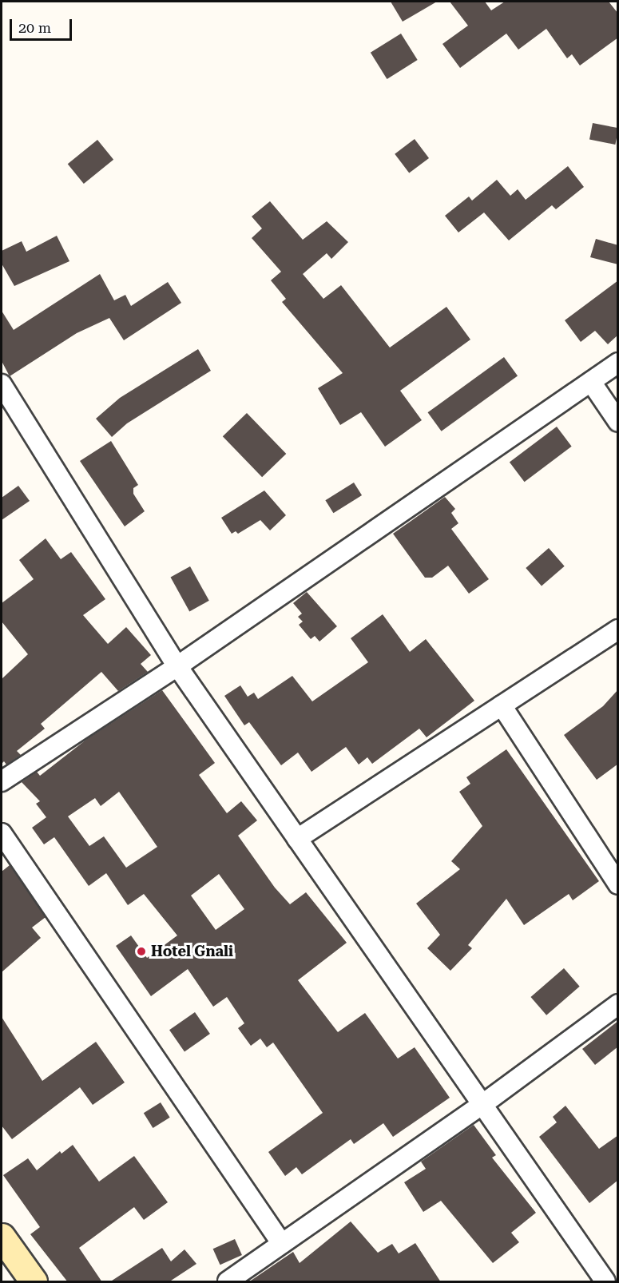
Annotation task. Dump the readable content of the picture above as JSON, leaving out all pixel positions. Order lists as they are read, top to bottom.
{
  "places": ["Hotel Gnali"],
  "scale_bar": "20 m"
}
